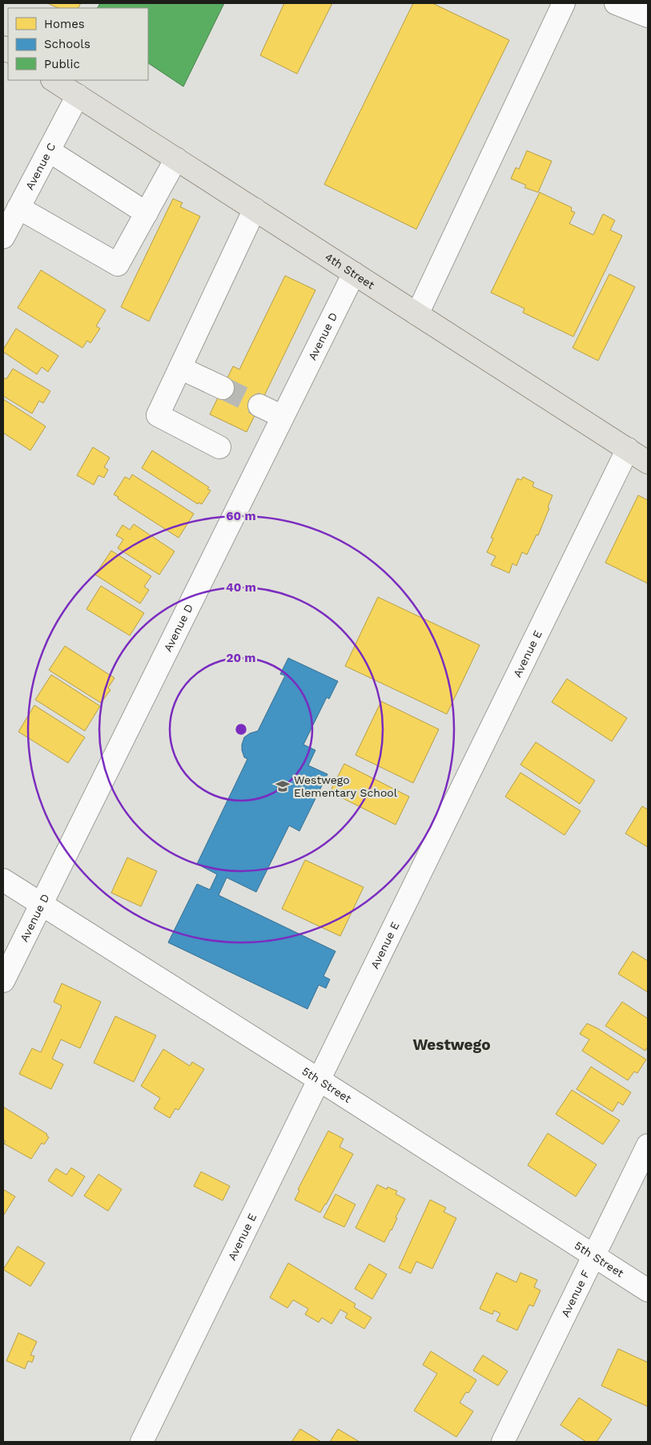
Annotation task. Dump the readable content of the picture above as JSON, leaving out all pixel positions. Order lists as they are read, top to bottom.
{
  "streets": {
    "main road": ["4th Street"],
    "street": [
      "Avenue C",
      "Avenue D",
      "Avenue E",
      "5th Street",
      "Avenue F"
    ]
  },
  "crossings": [
    ["Avenue C", "4th Street"],
    ["4th Street", "Avenue D"],
    ["4th Street", "Avenue E"],
    ["Avenue D", "5th Street"],
    ["Avenue E", "5th Street"],
    ["5th Street", "Avenue F"]
  ],
  "districts": ["Westwego"],
  "places": {
    "school or university": ["Westwego Elementary School"]
  },
  "legend": ["Homes", "Schools", "Public"],
  "rings": ["60 m", "40 m", "20 m"]
}
